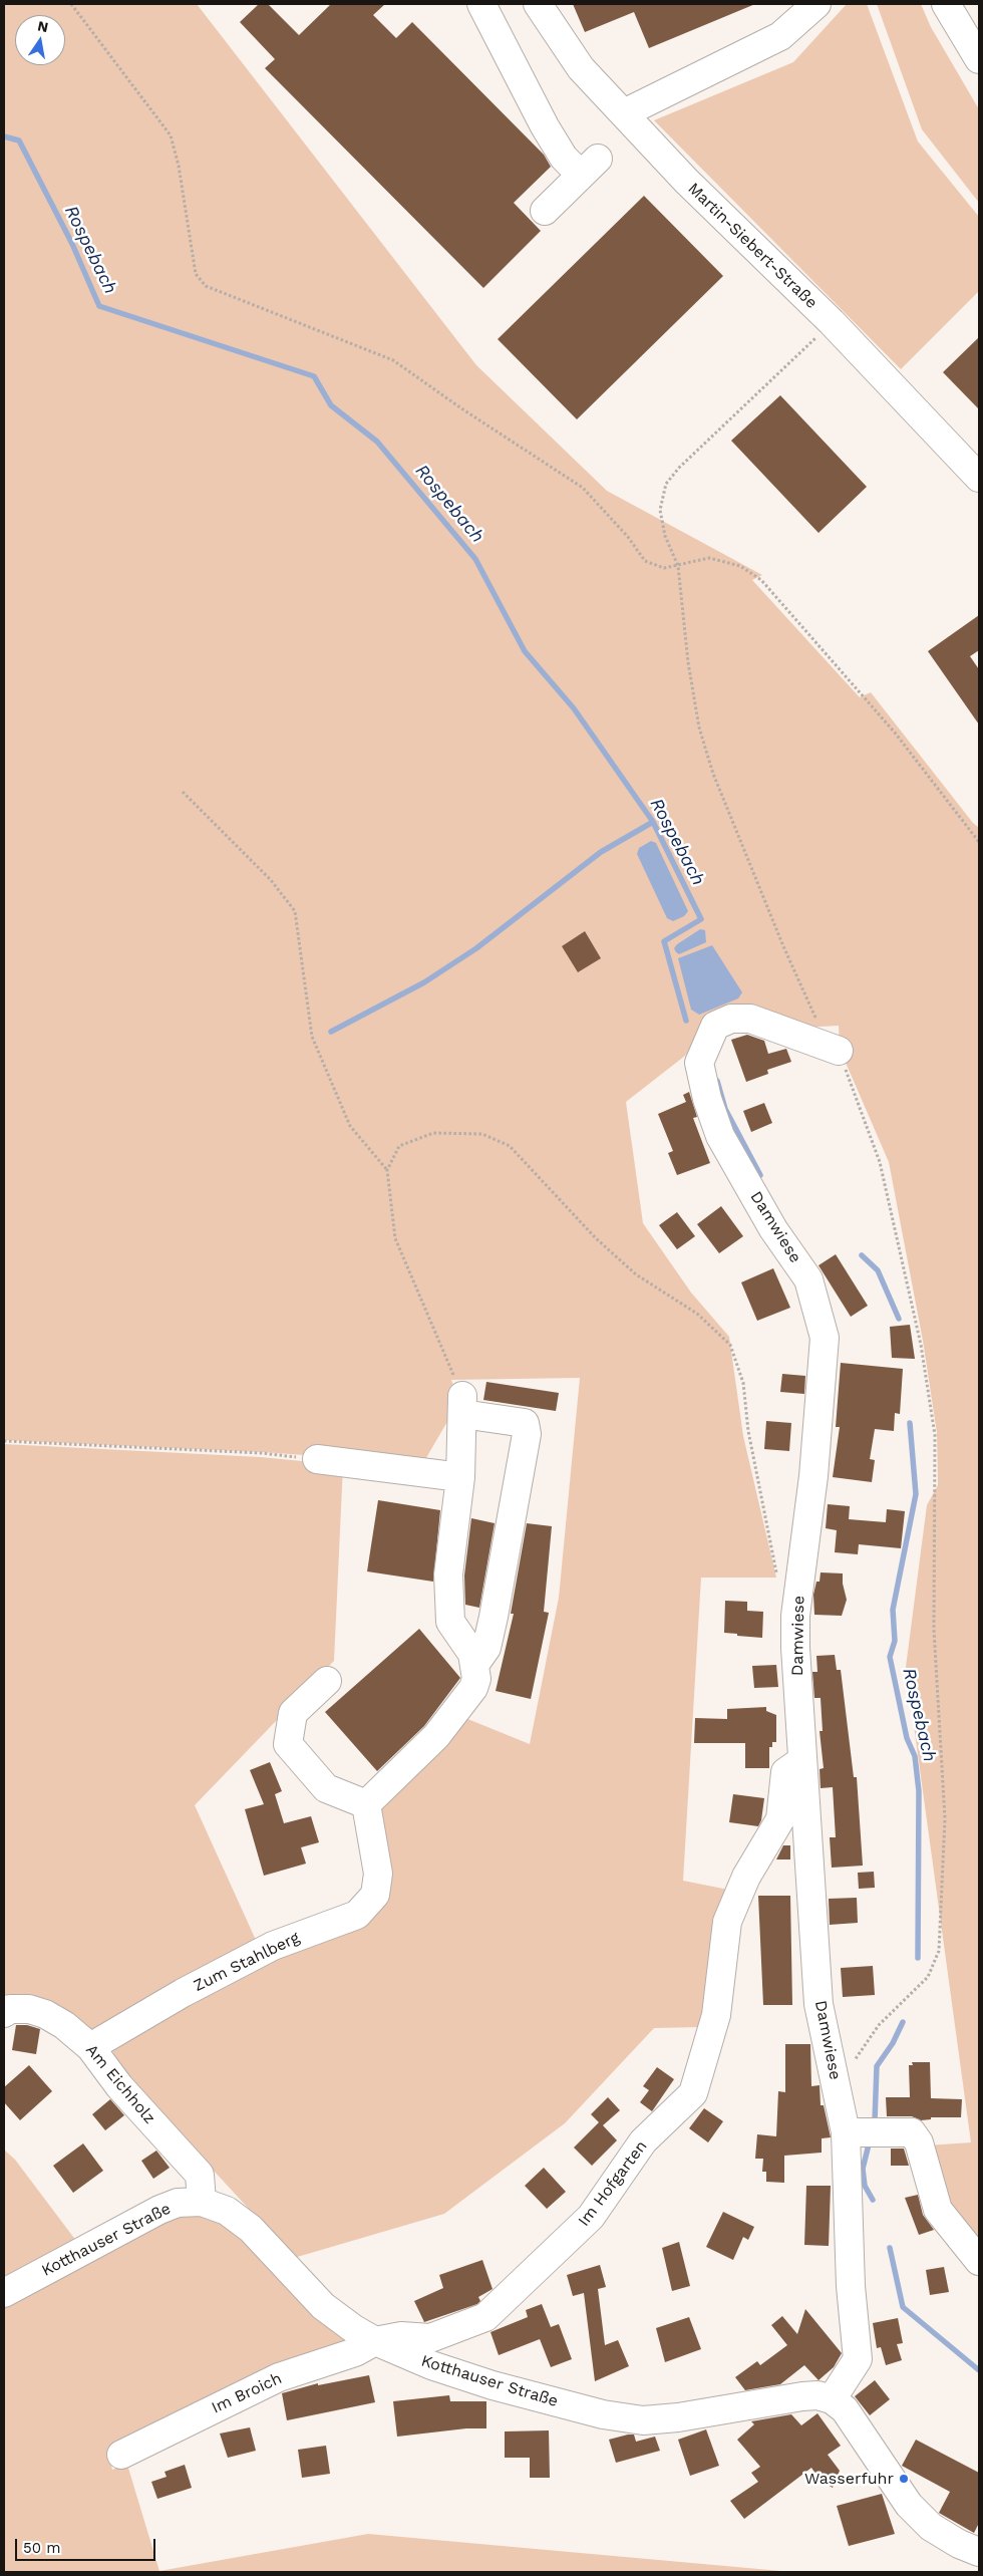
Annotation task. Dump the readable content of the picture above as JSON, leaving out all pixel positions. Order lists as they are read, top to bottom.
{
  "streets": {
    "street": [
      "Martin-Siebert-Straße",
      "Damwiese",
      "Zum Stahlberg",
      "Am Eichholz",
      "Im Hofgarten",
      "Kotthauser Straße",
      "Im Broich"
    ]
  },
  "crossings": [
    ["Damwiese", "Im Hofgarten"],
    ["Damwiese", "Kotthauser Straße"],
    ["Zum Stahlberg", "Am Eichholz"],
    ["Am Eichholz", "Kotthauser Straße"],
    ["Im Hofgarten", "Kotthauser Straße"],
    ["Im Hofgarten", "Im Broich"],
    ["Kotthauser Straße", "Im Broich"]
  ],
  "water": ["Rospebach"],
  "places": ["Wasserfuhr"],
  "scale_bar": "50 m",
  "north": "top"
}
